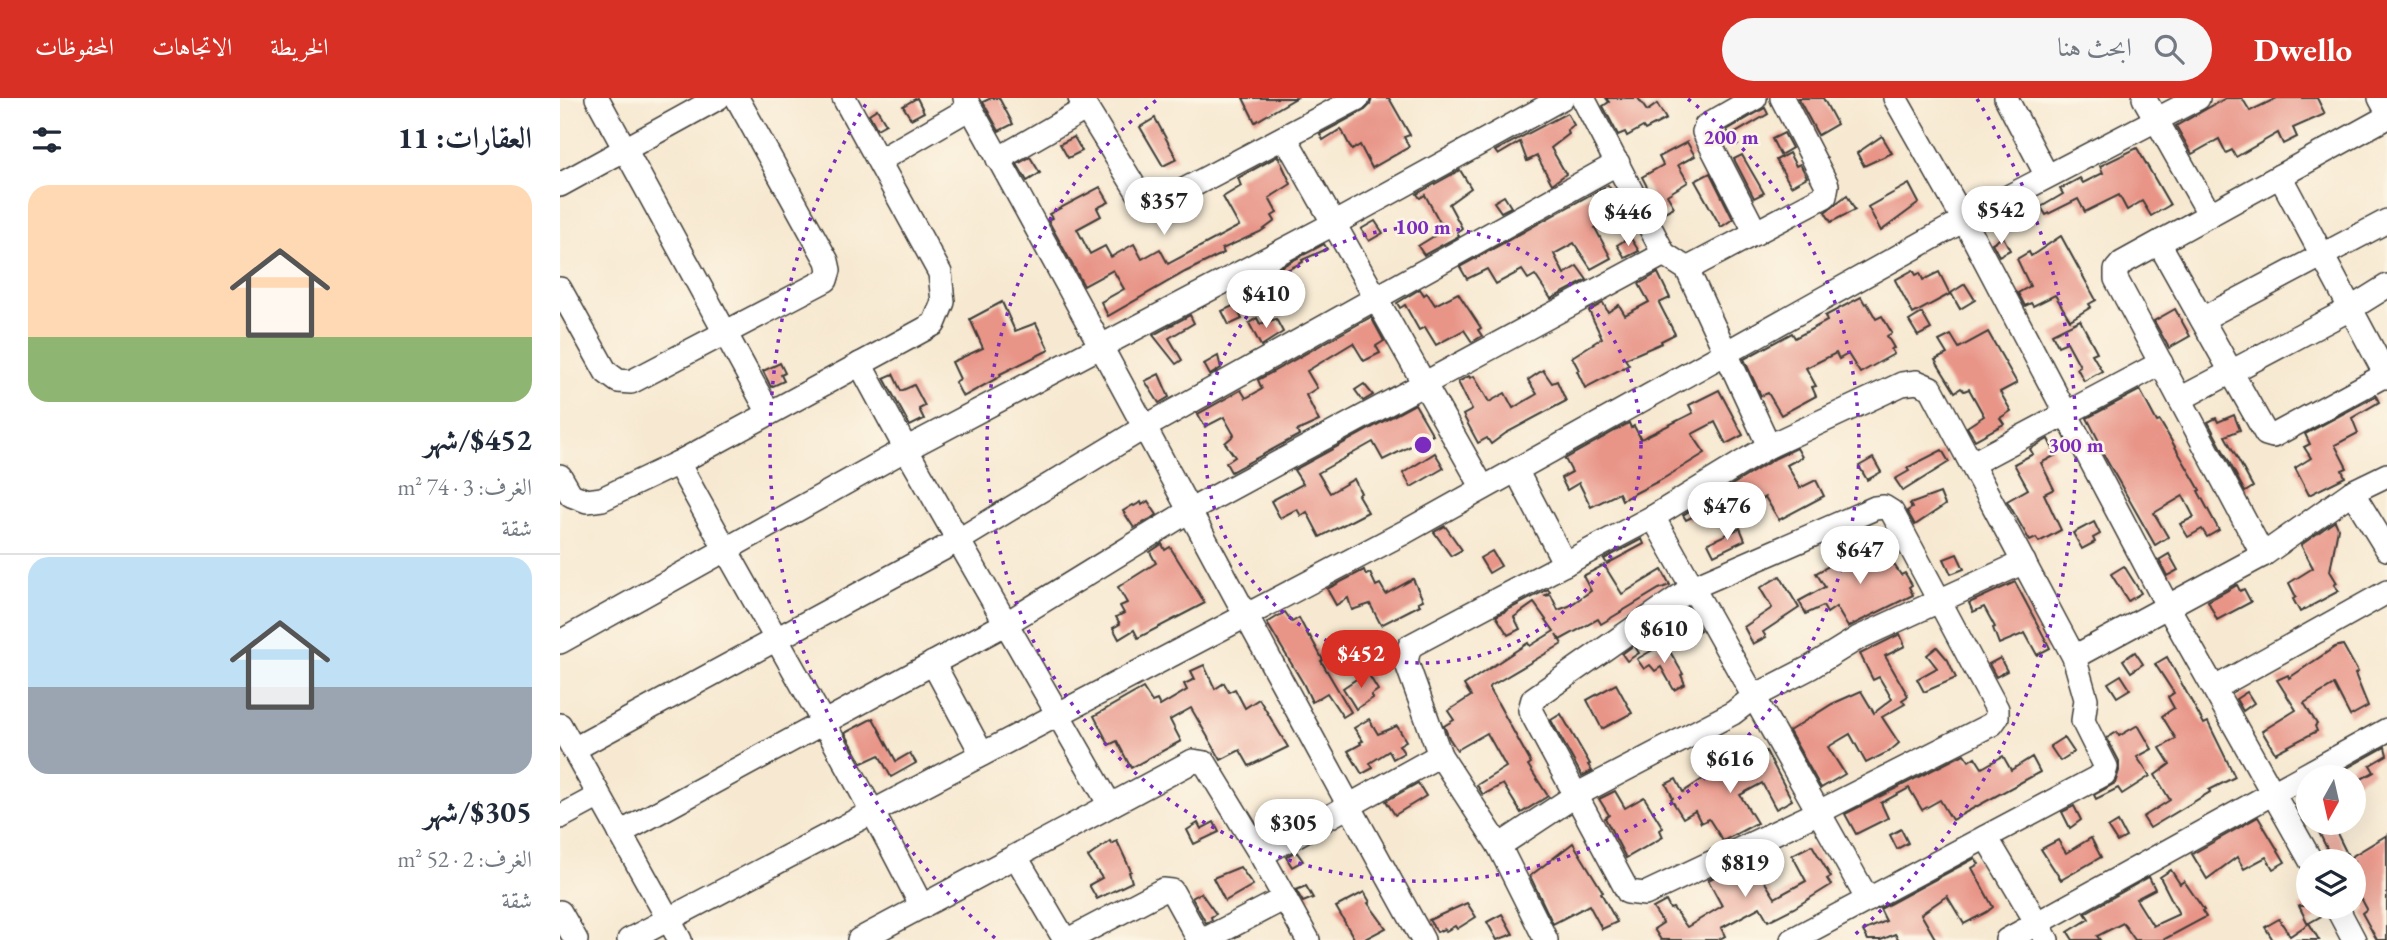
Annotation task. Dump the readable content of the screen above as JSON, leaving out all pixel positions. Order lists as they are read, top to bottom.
{
  "north": "bottom",
  "page": {
    "header": "Dwello",
    "search": "ابحث هنا",
    "nav": ["الخريطة", "الاتجاهات", "المحفوظات"],
    "heading": "العقارات: 11",
    "price": [
      "$357",
      "$542",
      "$446",
      "$410",
      "$476",
      "$647",
      "$610",
      "$452",
      "$616",
      "$305",
      "$819"
    ],
    "list": [
      {
        "name": "$452/شهر",
        "note": "الغرف: 3 · 74 m² · شقة"
      },
      {
        "name": "$305/شهر",
        "note": "الغرف: 2 · 52 m² · شقة"
      }
    ]
  },
  "rings": ["200 m", "100 m", "300 m"]
}
